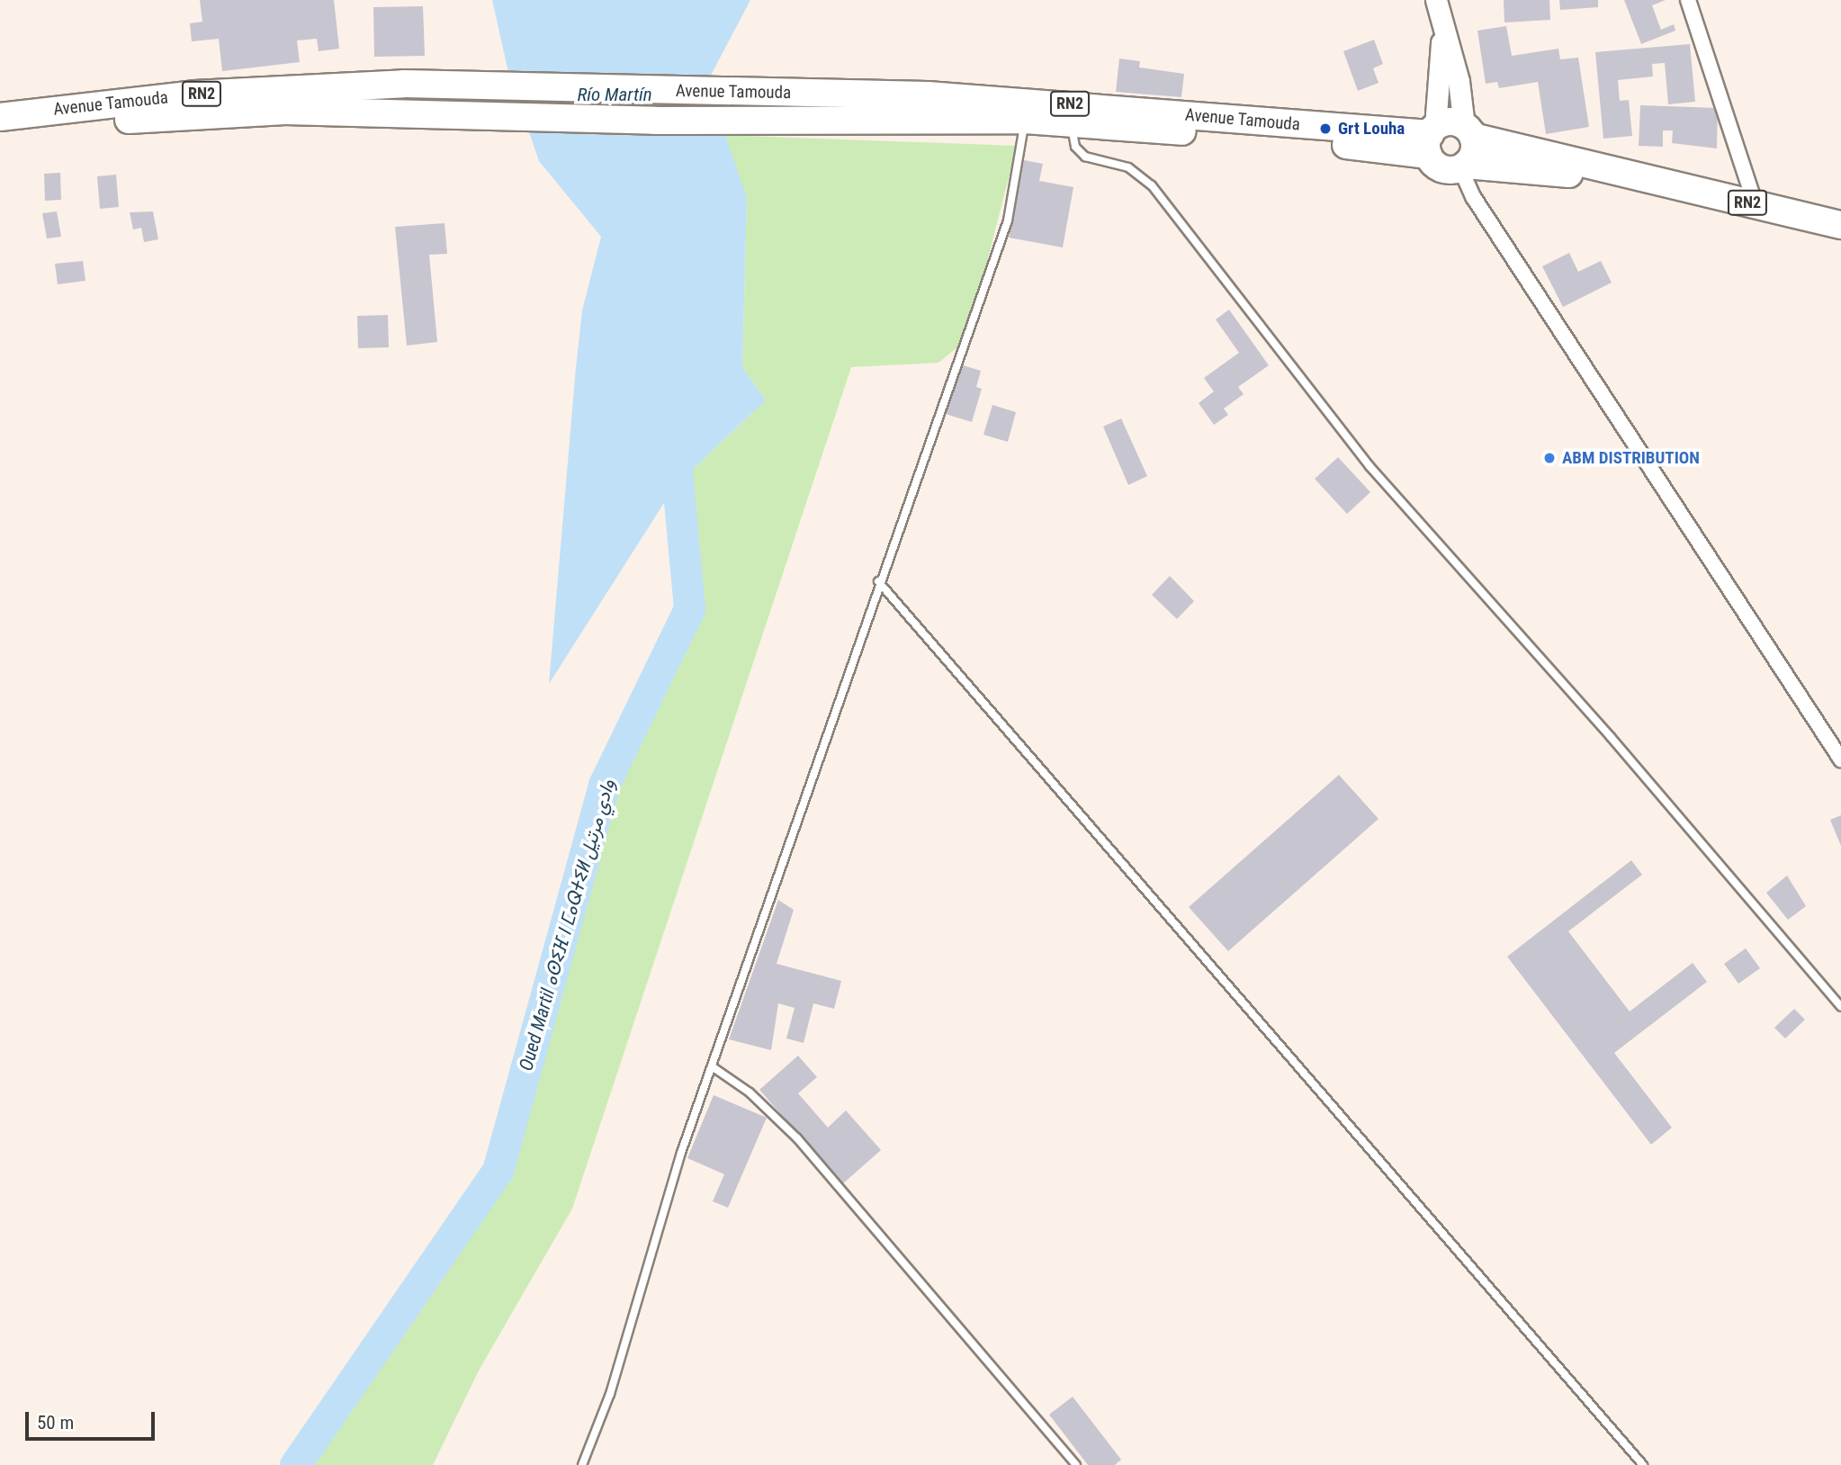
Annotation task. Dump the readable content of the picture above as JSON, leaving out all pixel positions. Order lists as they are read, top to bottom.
{
  "streets": {
    "highway": ["Avenue Tamouda", "RN2"]
  },
  "crossings": [
    ["Avenue Tamouda", "RN2"]
  ],
  "water": ["Río Martín", "Oued Martil ⴰⵙⵉⴼ ⵏ ⵎⴰⵕⵜⵉⵍ وادي مرتيل"],
  "places": ["Grt Louha", "ABM DISTRIBUTION"],
  "scale_bar": "50 m"
}
